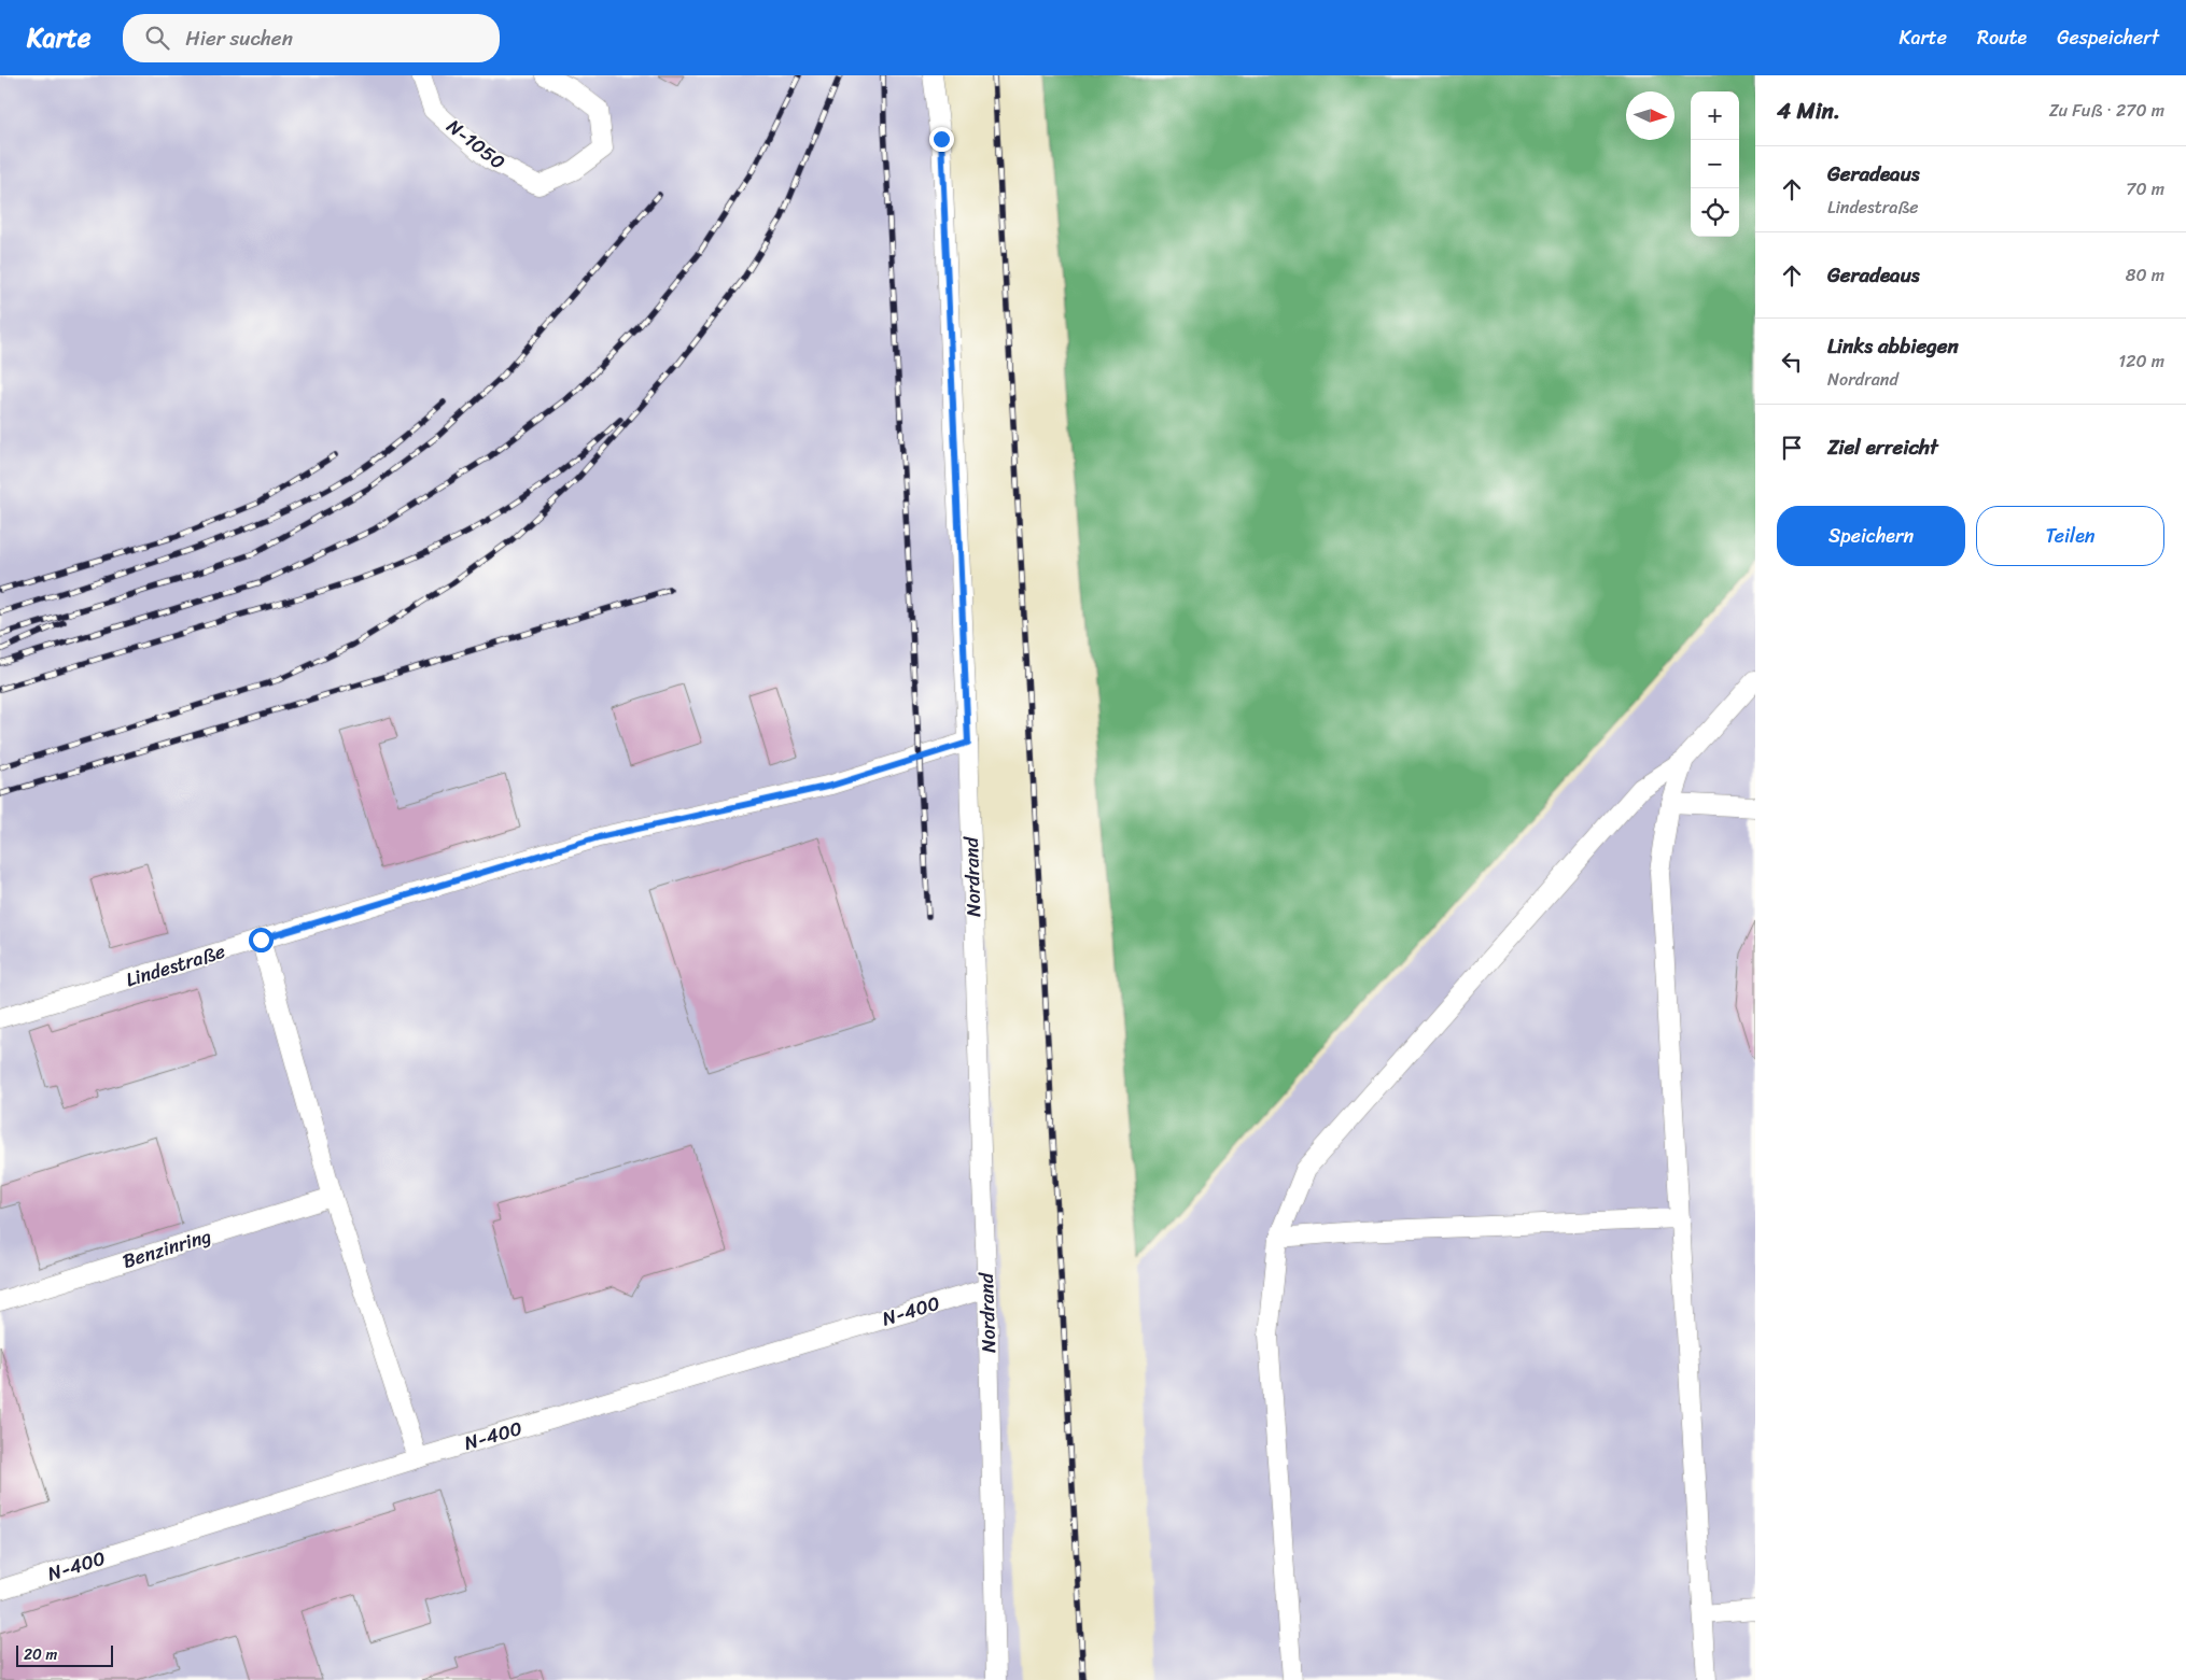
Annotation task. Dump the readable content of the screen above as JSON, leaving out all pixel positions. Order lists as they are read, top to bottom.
{
  "streets": {
    "lane": [
      "N-1050",
      "Nordrand",
      "Lindestraße",
      "Benzinring",
      "N-400"
    ]
  },
  "crossings": [
    ["Nordrand", "Lindestraße"],
    ["Nordrand", "N-400"]
  ],
  "scale_bar": "20 m",
  "north": "right",
  "page": {
    "header": "Karte",
    "search": "Hier suchen",
    "nav": ["Karte", "Route", "Gespeichert"],
    "heading": ["4 Min.", "Zu Fuß · 270 m"],
    "map_buttons": ["+", "−"],
    "list": [
      ["Geradeaus", "Lindestraße", "70 m"],
      ["Geradeaus", "80 m"],
      ["Links abbiegen", "Nordrand", "120 m"],
      "Ziel erreicht"
    ],
    "buttons": ["Speichern", "Teilen"],
    "scale": "20 m"
  }
}
